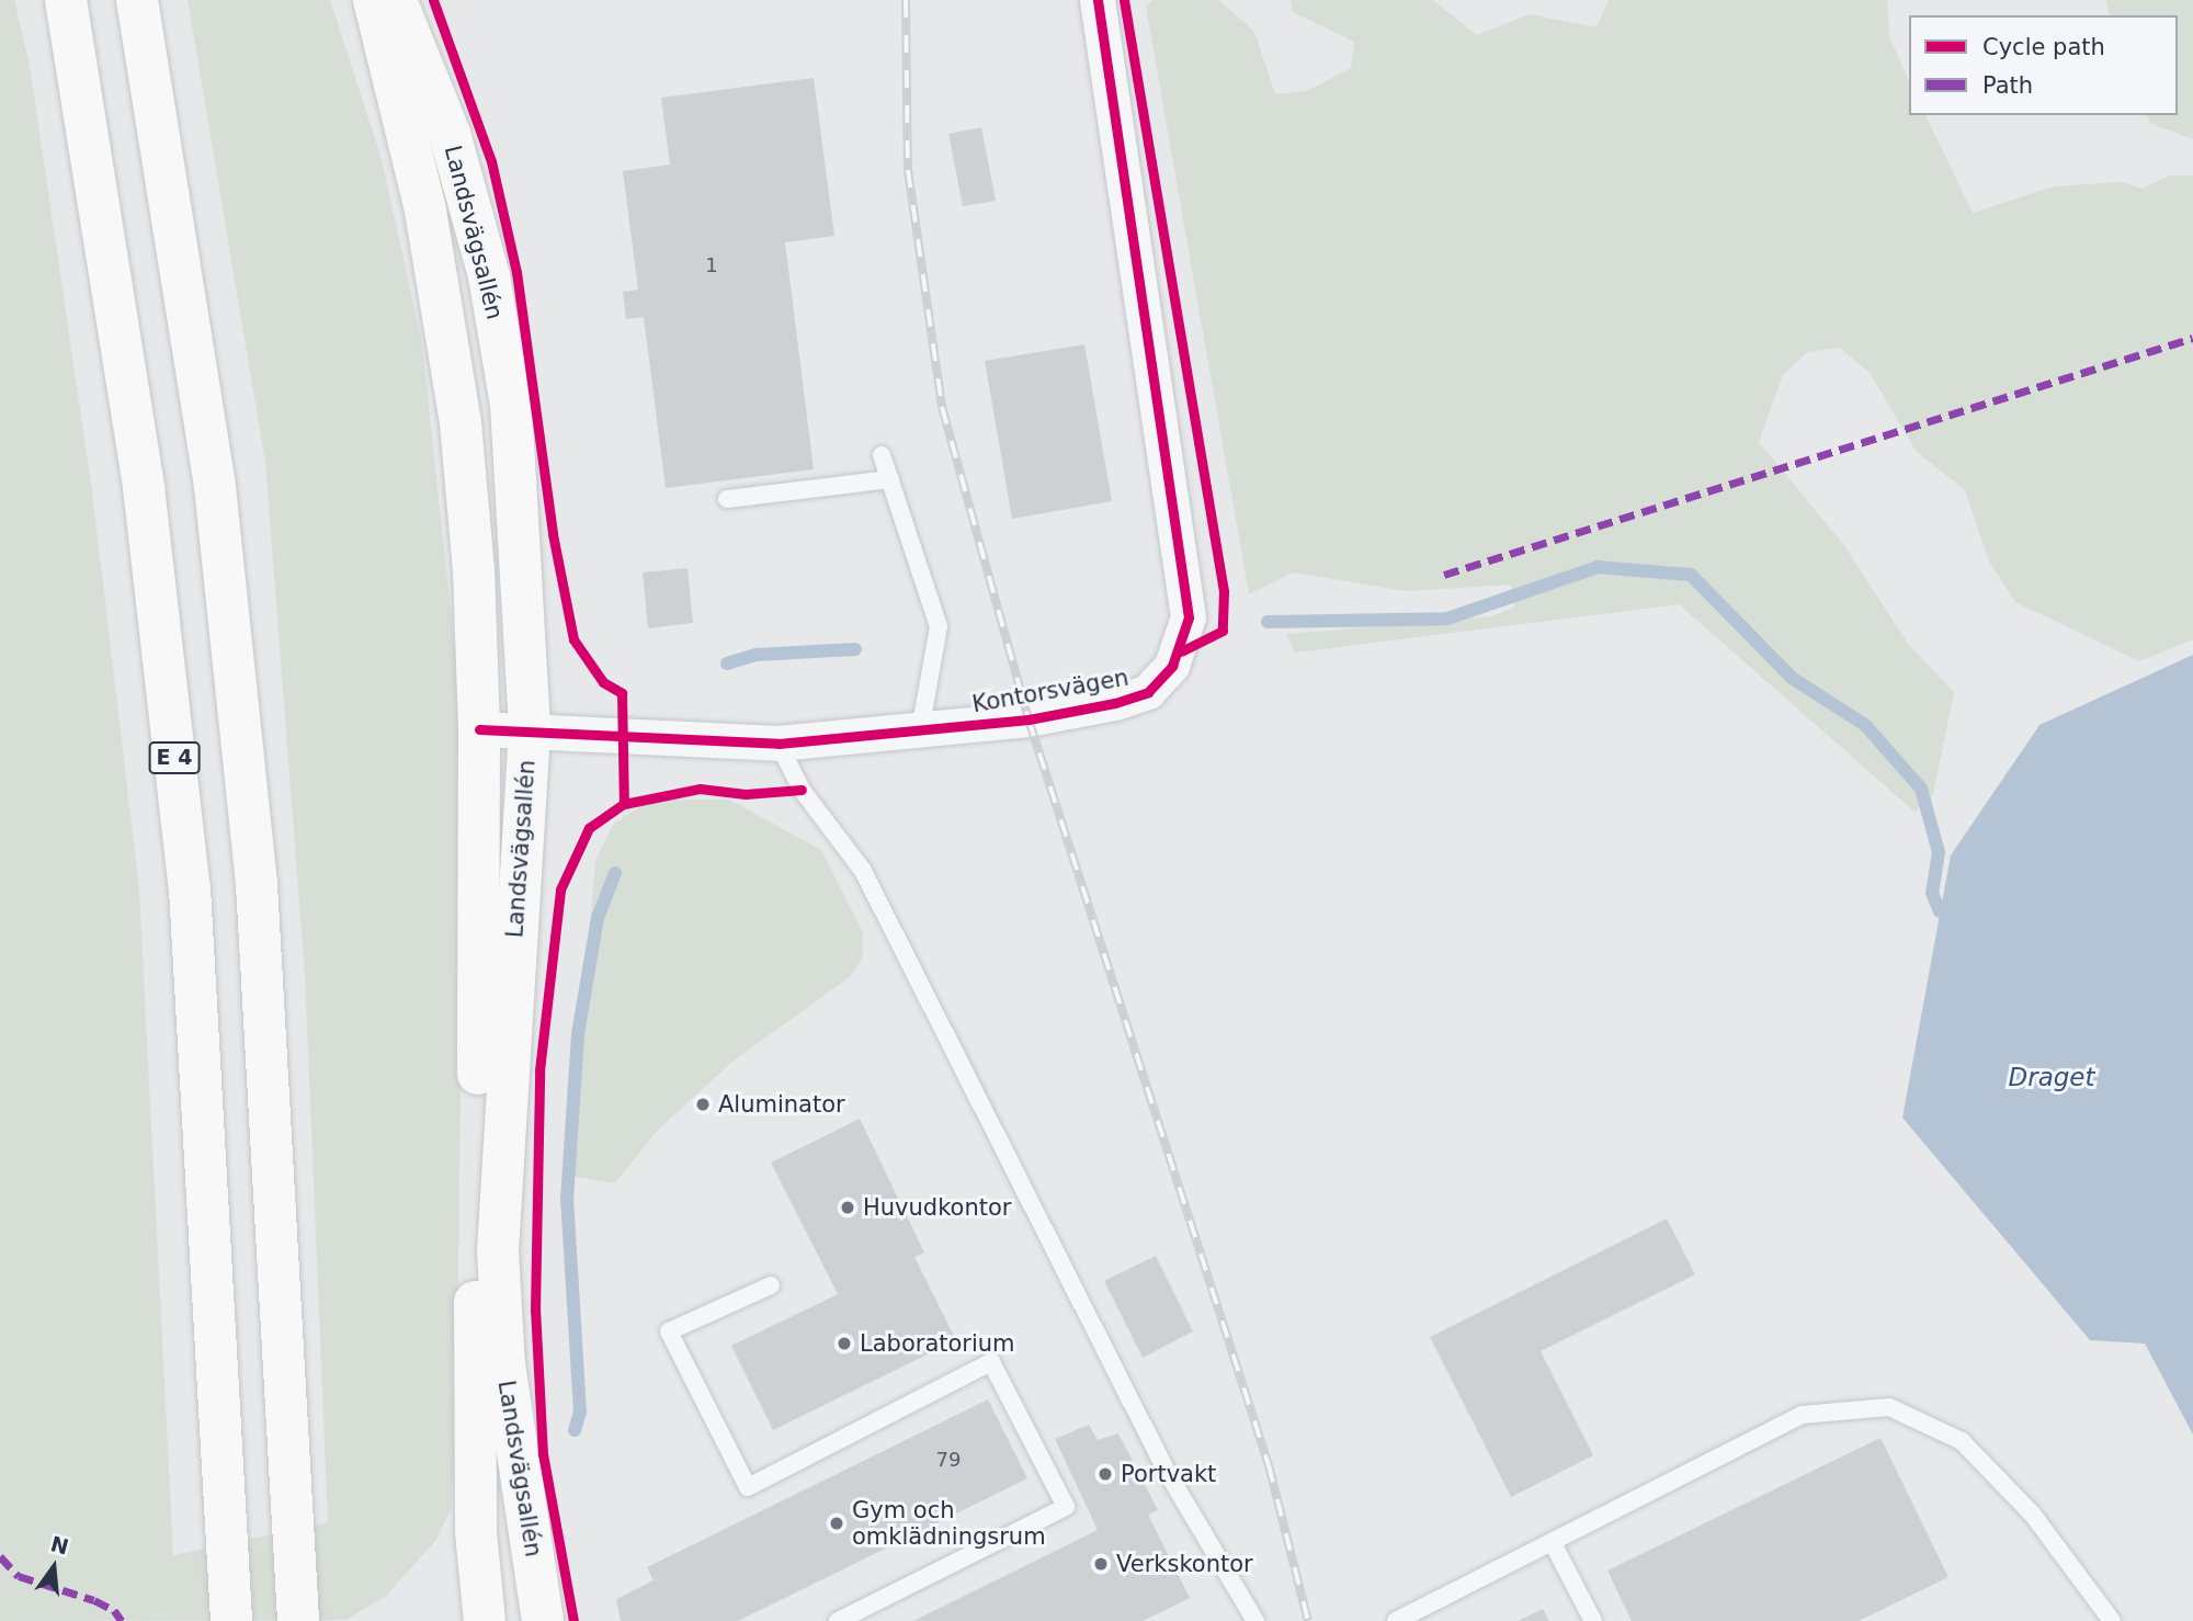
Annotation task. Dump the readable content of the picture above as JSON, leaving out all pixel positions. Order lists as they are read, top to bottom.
{
  "streets": {
    "main road": ["Landsvägsallén", "E 4"],
    "street": ["Kontorsvägen"]
  },
  "crossings": [
    ["Landsvägsallén", "Kontorsvägen"]
  ],
  "water": ["Draget"],
  "places": [
    "Aluminator",
    "Huvudkontor",
    "Laboratorium",
    "Portvakt",
    "Gym och omklädningsrum",
    "Verkskontor"
  ],
  "house_numbers": ["1", "79"],
  "legend": ["Cycle path", "Path"],
  "north": "top"
}
